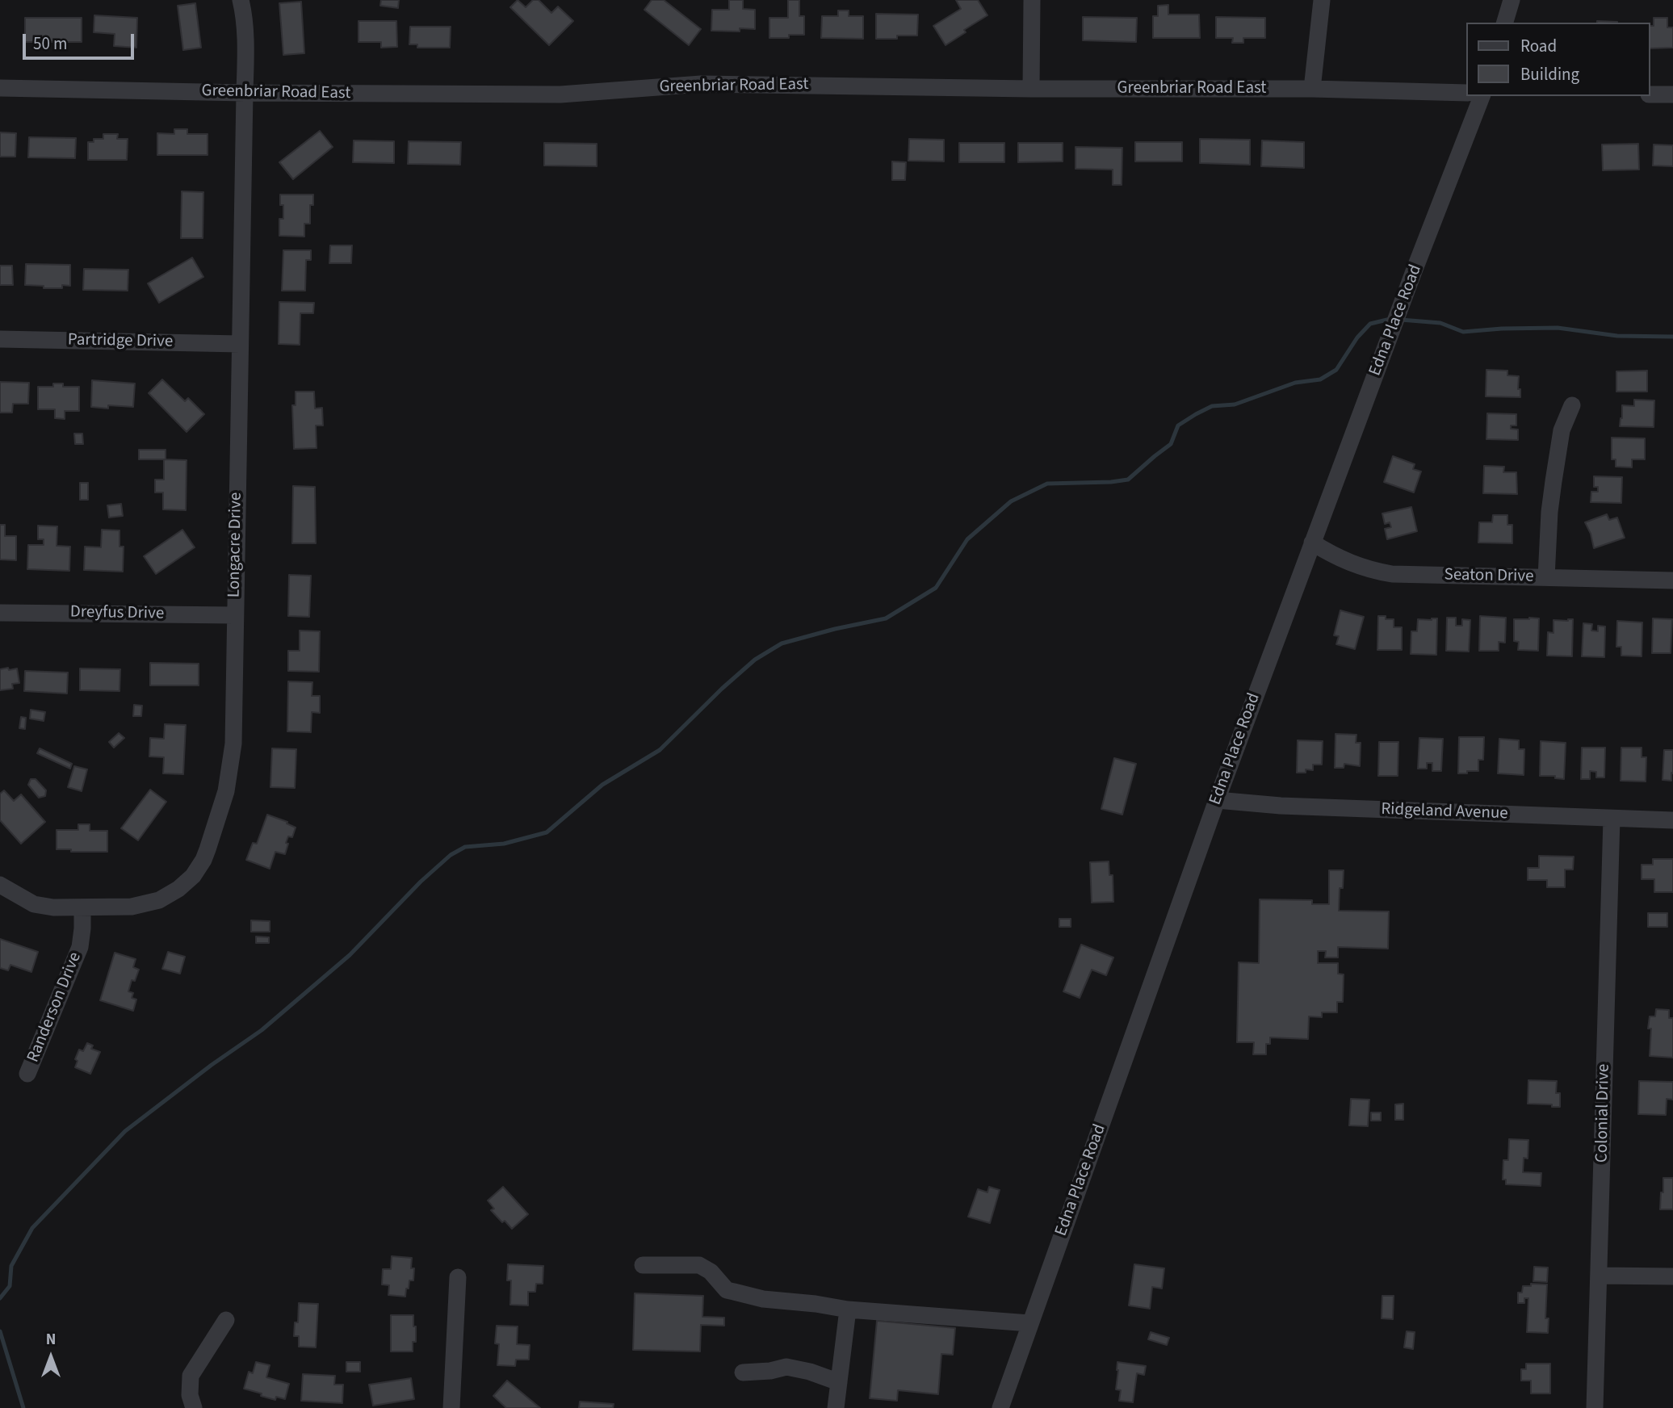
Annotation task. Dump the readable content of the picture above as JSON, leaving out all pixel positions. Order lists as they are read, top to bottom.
{
  "streets": {
    "street": [
      "Greenbriar Road East",
      "Edna Place Road",
      "Partridge Drive",
      "Longacre Drive",
      "Seaton Drive",
      "Dreyfus Drive",
      "Ridgeland Avenue",
      "Randerson Drive",
      "Colonial Drive"
    ]
  },
  "crossings": [
    ["Greenbriar Road East", "Longacre Drive"],
    ["Edna Place Road", "Seaton Drive"],
    ["Edna Place Road", "Ridgeland Avenue"],
    ["Partridge Drive", "Longacre Drive"],
    ["Longacre Drive", "Dreyfus Drive"],
    ["Longacre Drive", "Randerson Drive"],
    ["Ridgeland Avenue", "Colonial Drive"]
  ],
  "legend": ["Road", "Building"],
  "scale_bar": "50 m",
  "north": "top"
}
